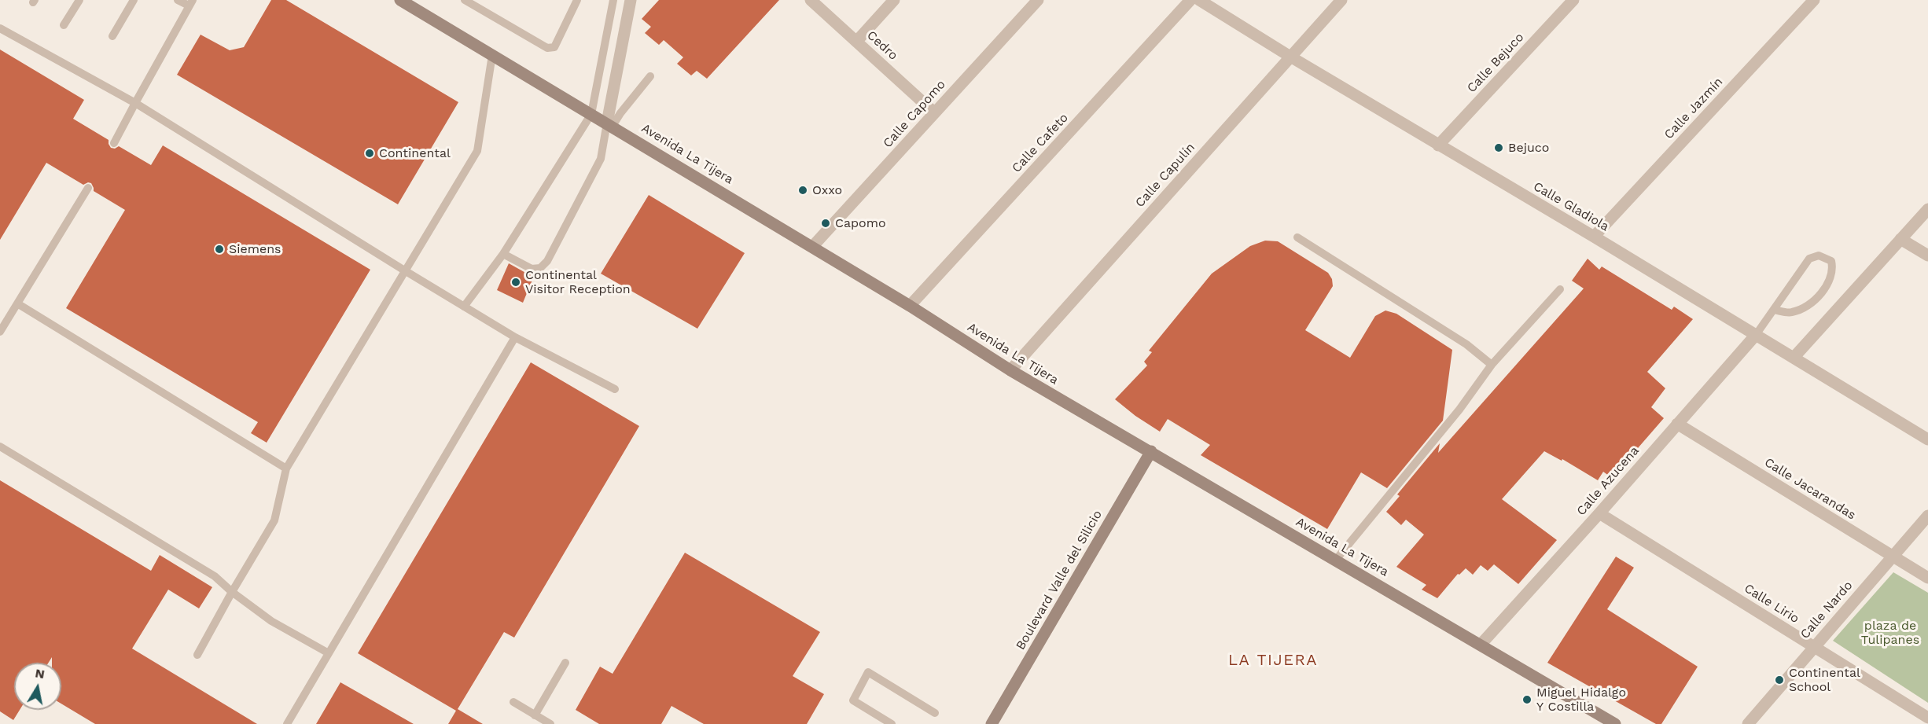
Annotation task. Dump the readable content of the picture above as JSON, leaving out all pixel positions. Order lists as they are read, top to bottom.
{
  "streets": {
    "main road": ["Avenida La Tijera", "Boulevard Valle del Silicio"],
    "street": [
      "Cedro",
      "Calle Bejuco",
      "Calle Jazmín",
      "Calle Capomo",
      "Calle Cafeto",
      "Calle Capulín",
      "Calle Gladiola",
      "Calle Azucena",
      "Calle Jacarandas",
      "Calle Lirio",
      "Calle Nardo"
    ]
  },
  "crossings": [
    ["Cedro", "Calle Capomo"],
    ["Calle Bejuco", "Calle Gladiola"],
    ["Calle Jazmín", "Calle Gladiola"],
    ["Calle Capomo", "Avenida La Tijera"],
    ["Calle Cafeto", "Avenida La Tijera"],
    ["Avenida La Tijera", "Calle Capulín"],
    ["Avenida La Tijera", "Calle Azucena"],
    ["Avenida La Tijera", "Boulevard Valle del Silicio"],
    ["Calle Capulín", "Calle Gladiola"],
    ["Calle Gladiola", "Calle Azucena"],
    ["Calle Azucena", "Calle Jacarandas"],
    ["Calle Azucena", "Calle Lirio"],
    ["Calle Jacarandas", "Calle Nardo"],
    ["Calle Lirio", "Calle Nardo"]
  ],
  "districts": ["LA TIJERA"],
  "parks": ["plaza de Tulipanes"],
  "places": [
    "Bejuco",
    "Continental",
    "Oxxo",
    "Capomo",
    "Siemens",
    "Continental Visitor Reception",
    "Continental School",
    "Miguel Hidalgo Y Costilla"
  ],
  "north": "top"
}
